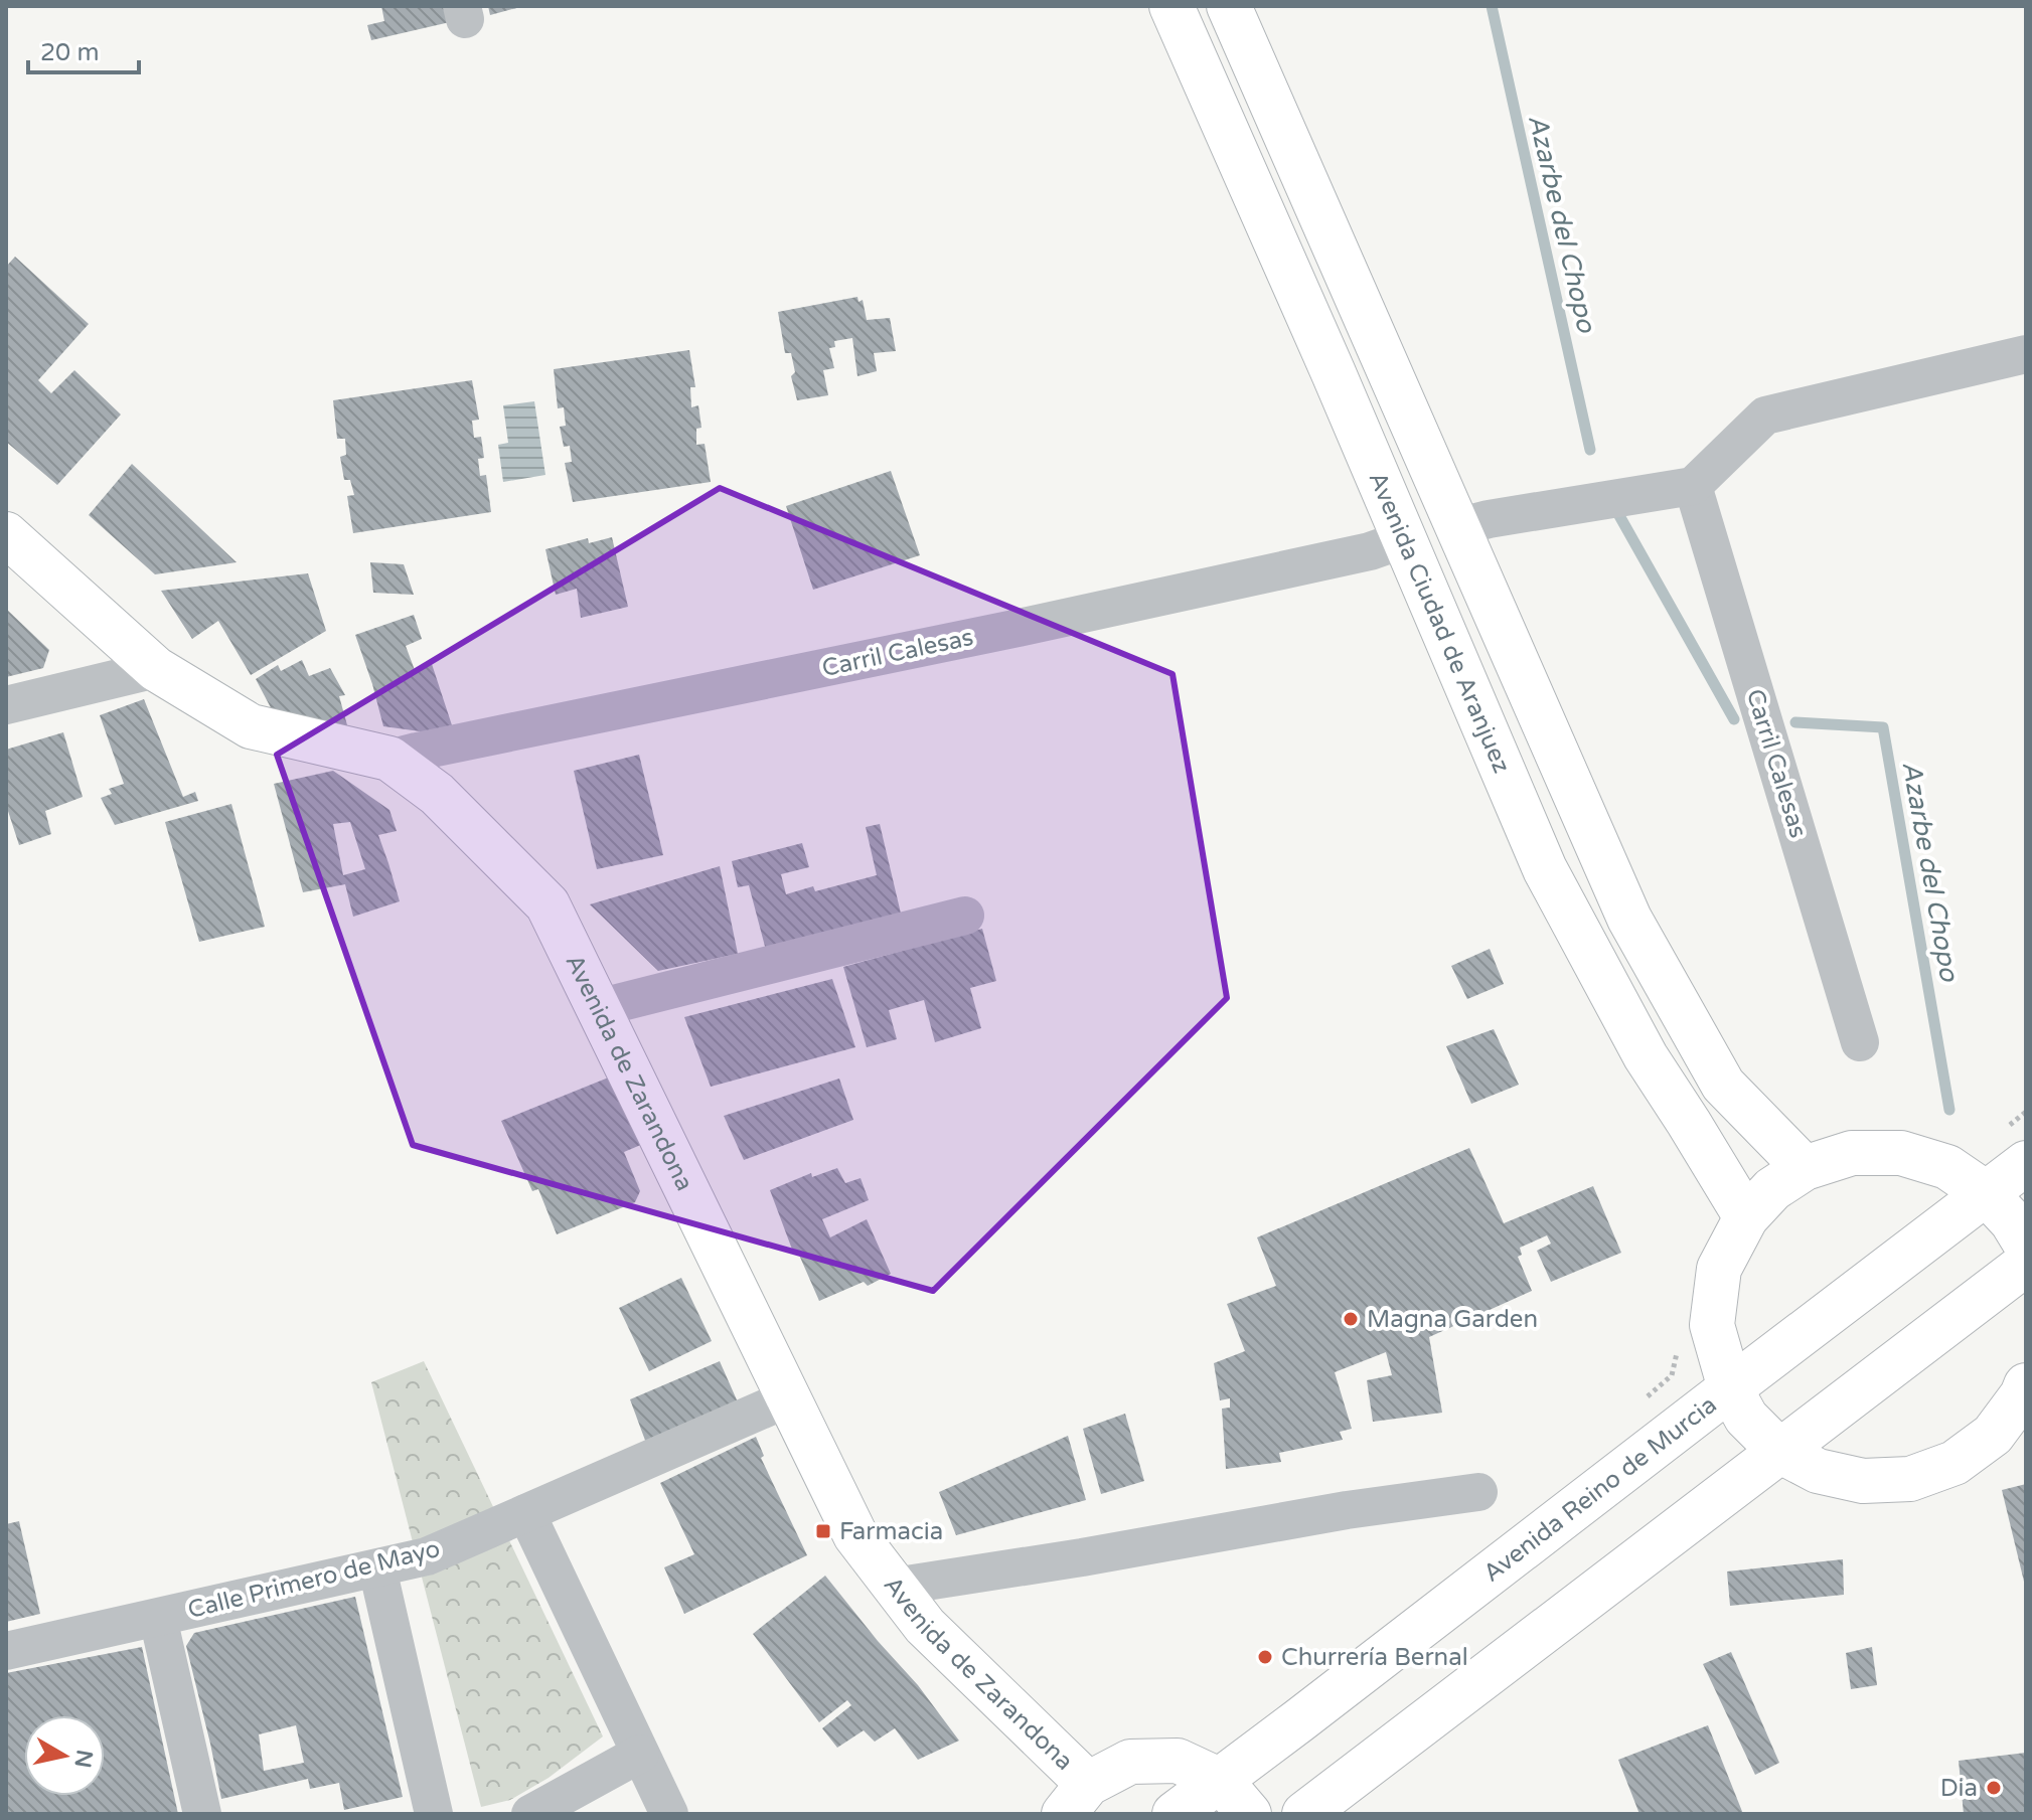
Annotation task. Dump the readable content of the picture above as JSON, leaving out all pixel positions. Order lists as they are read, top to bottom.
{
  "streets": {
    "main road": ["Avenida Ciudad de Aranjuez", "Avenida de Zarandona", "Avenida Reino de Murcia"],
    "street": ["Carril Calesas", "Calle Primero de Mayo"]
  },
  "crossings": [
    ["Avenida Ciudad de Aranjuez", "Carril Calesas"],
    ["Carril Calesas", "Avenida de Zarandona"],
    ["Avenida de Zarandona", "Calle Primero de Mayo"]
  ],
  "water": ["Azarbe del Chopo"],
  "places": {
    "other": ["Magna Garden", "Churrería Bernal", "Dia"],
    "transit": ["Farmacia"]
  },
  "scale_bar": "20 m",
  "north": "right"
}
